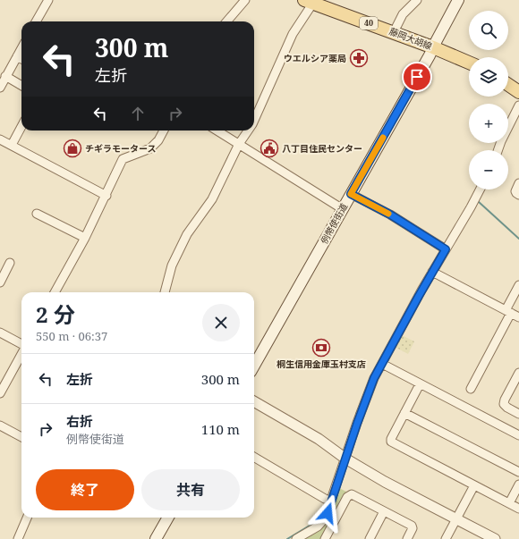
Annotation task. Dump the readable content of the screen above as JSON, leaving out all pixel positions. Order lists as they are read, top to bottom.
{
  "streets": {
    "main road": ["40", "藤岡大胡線", "例幣使街道"]
  },
  "crossings": [
    ["藤岡大胡線", "例幣使街道"]
  ],
  "places": {
    "pharmacy": ["ウエルシア薬局"],
    "shop": ["チギラモータース"],
    "public building": ["八丁目住民センター"],
    "bank": ["桐生信用金庫玉村支店"]
  },
  "page": {
    "map_buttons": ["+", "−"],
    "turn": ["300 m", "左折"],
    "heading": ["2 分", "550 m · 06:37"],
    "list": [
      {
        "name": "左折",
        "value": "300 m"
      },
      {
        "name": "右折",
        "note": "例幣使街道",
        "value": "110 m"
      }
    ],
    "buttons": ["終了", "共有"]
  }
}
